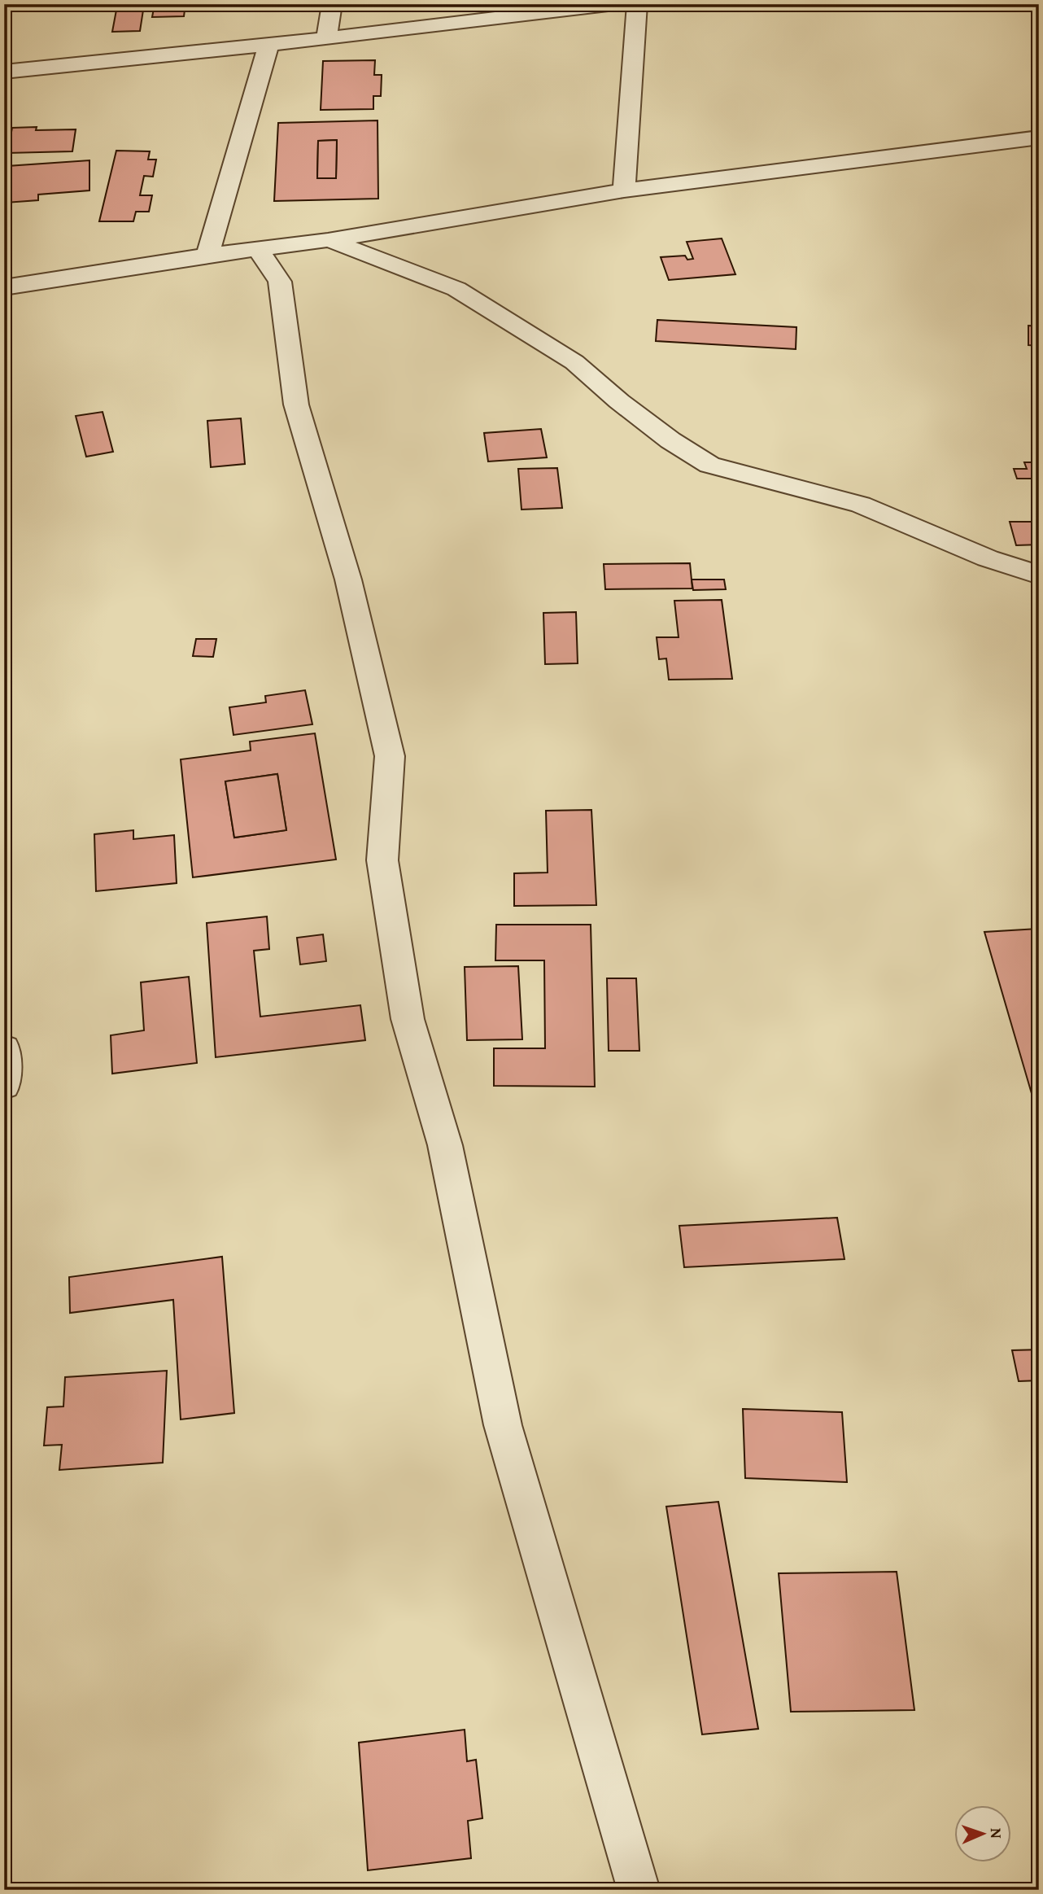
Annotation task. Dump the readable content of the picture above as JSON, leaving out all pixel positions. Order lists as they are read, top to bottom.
{
  "north": "right"
}
